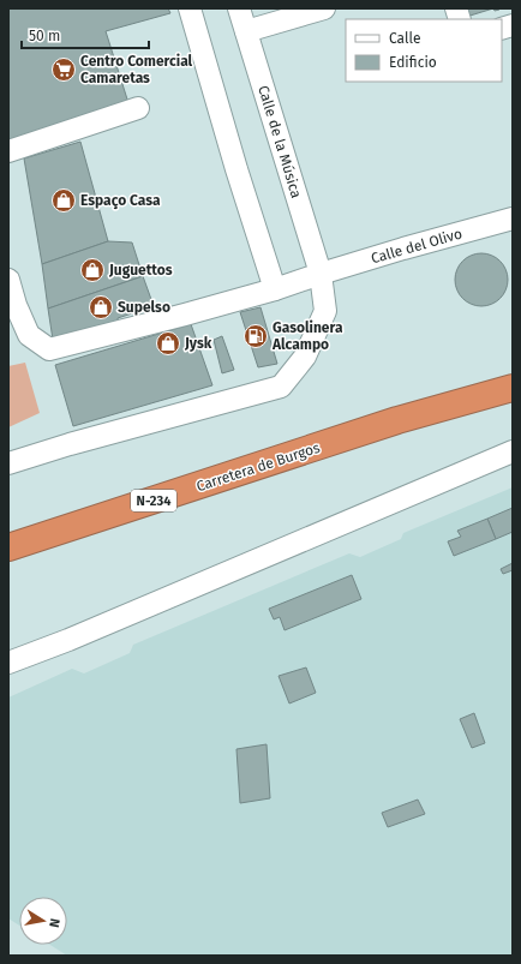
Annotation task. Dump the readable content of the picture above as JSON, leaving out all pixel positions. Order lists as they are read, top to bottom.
{
  "streets": {
    "highway": ["Carretera de Burgos", "N-234"],
    "street": ["Calle de la Música", "Calle del Olivo"]
  },
  "crossings": [
    ["Calle de la Música", "Calle del Olivo"]
  ],
  "places": {
    "supermarket": ["Centro Comercial Camaretas"],
    "shop": [
      "Espaço Casa",
      "Juguettos",
      "Supelso",
      "Jysk"
    ],
    "fuel station": ["Gasolinera Alcampo"]
  },
  "legend": ["Calle", "Edificio"],
  "scale_bar": "50 m",
  "north": "right"
}
